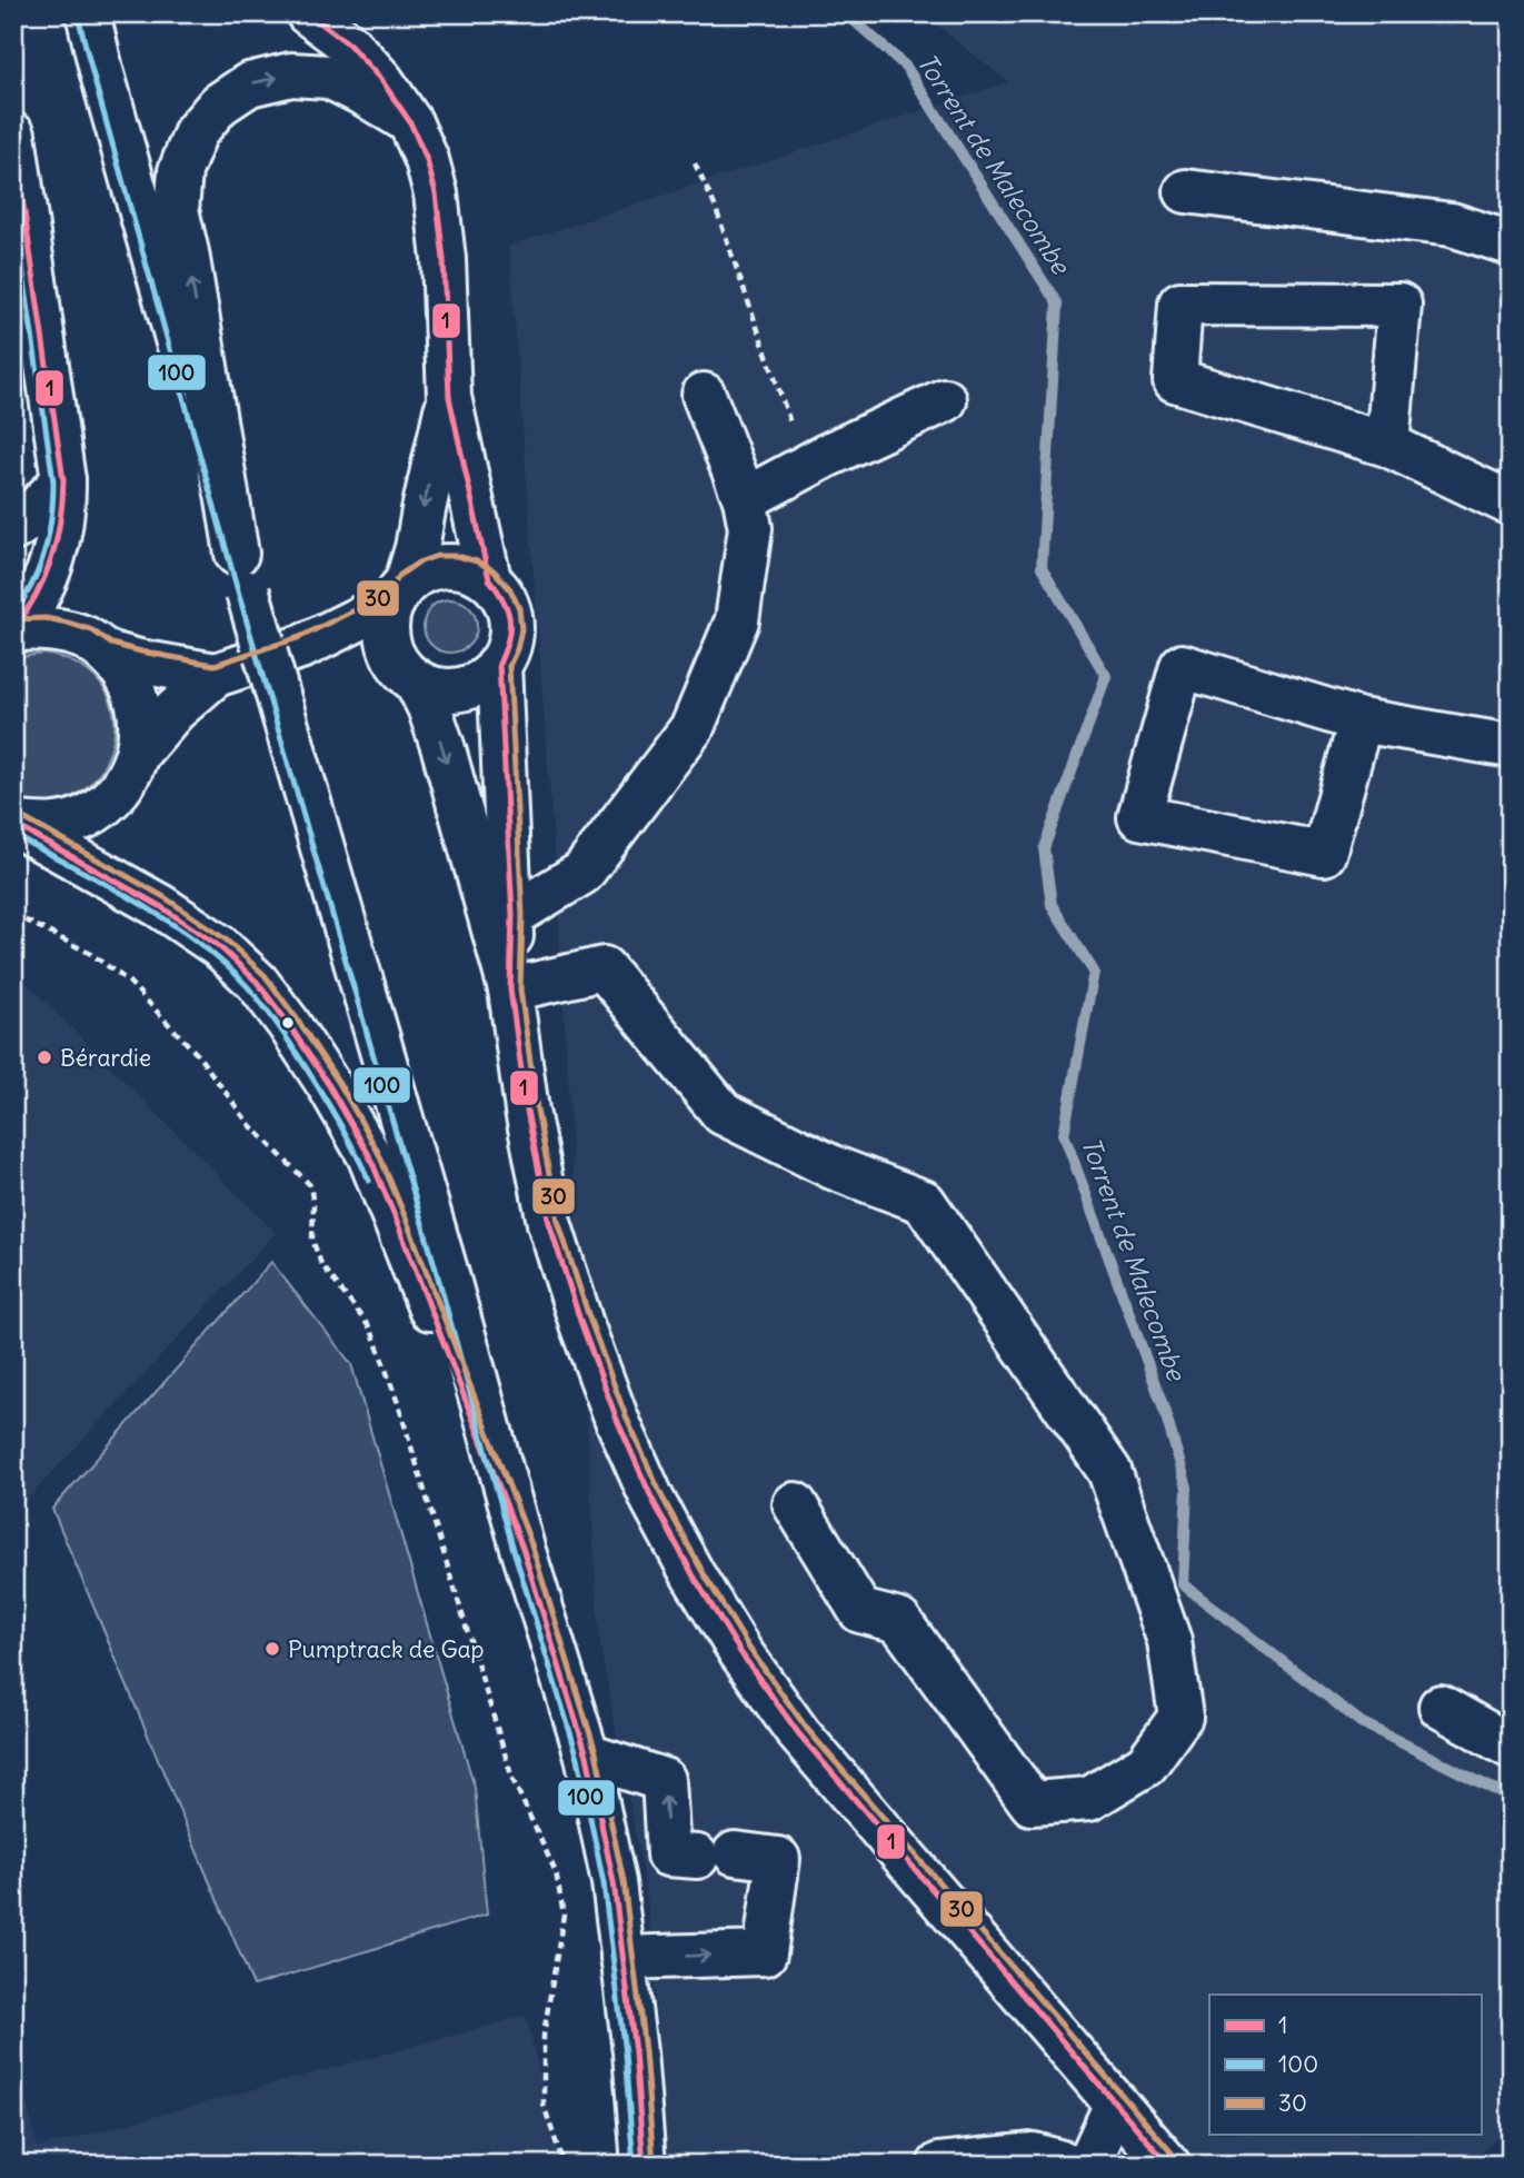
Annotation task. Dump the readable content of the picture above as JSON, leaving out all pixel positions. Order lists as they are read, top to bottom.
{
  "water": ["Torrent de Malecombe"],
  "places": ["Bérardie", "Pumptrack de Gap"],
  "lines": ["transit line 1", "transit line 100", "transit line 30"],
  "legend": ["1", "100", "30"]
}
